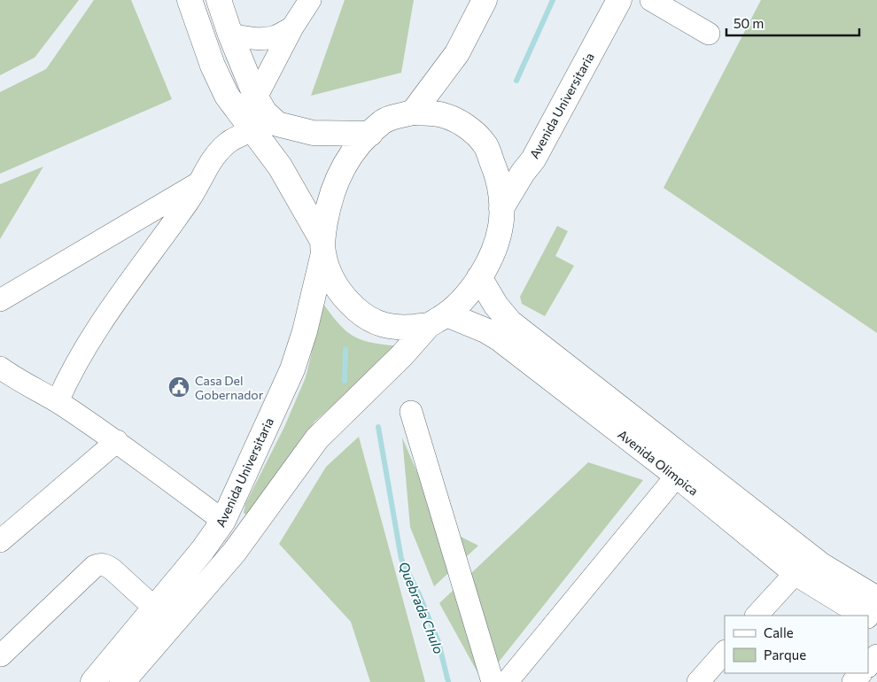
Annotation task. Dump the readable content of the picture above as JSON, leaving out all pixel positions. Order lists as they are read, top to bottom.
{
  "streets": {
    "main road": ["Avenida Universitaria", "Avenida Olimpica"]
  },
  "water": ["Quebrada Chulo"],
  "places": {
    "public building": ["Casa Del Gobernador"]
  },
  "legend": ["Calle", "Parque"],
  "scale_bar": "50 m"
}
